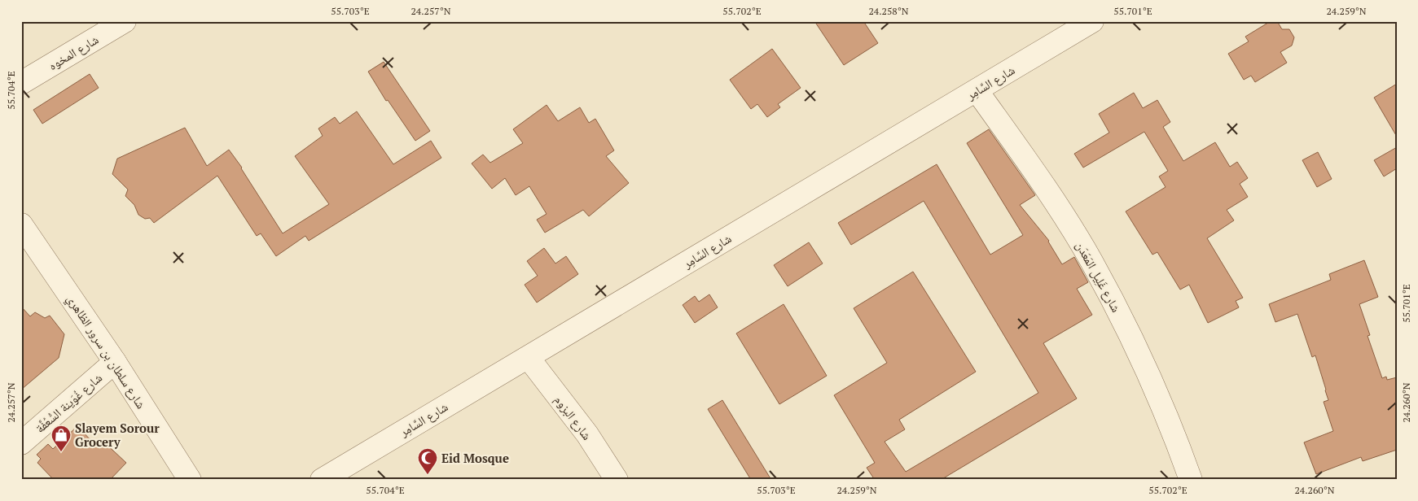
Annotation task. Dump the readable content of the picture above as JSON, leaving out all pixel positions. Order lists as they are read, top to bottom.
{
  "streets": {
    "street": [
      "شارع المخوه",
      "شارع السَّامِر",
      "شارع غَلِيل المَعَدَن",
      "شارع سلطان بن سرور الظاهري",
      "شارع غُوَينة السُّعُفَّة",
      "شارع البزوم"
    ]
  },
  "crossings": [
    ["شارع السَّامِر", "شارع غَلِيل المَعَدَن"],
    ["شارع السَّامِر", "شارع البزوم"],
    ["شارع سلطان بن سرور الظاهري", "شارع غُوَينة السُّعُفَّة"]
  ],
  "places": {
    "shop": ["Slayem Sorour Grocery"],
    "mosque": ["Eid Mosque"]
  },
  "coordinates": [
    "55.703°E",
    "24.257°N",
    "55.702°E",
    "24.258°N",
    "55.701°E",
    "24.259°N",
    "55.704°E",
    "24.260°N"
  ]
}
